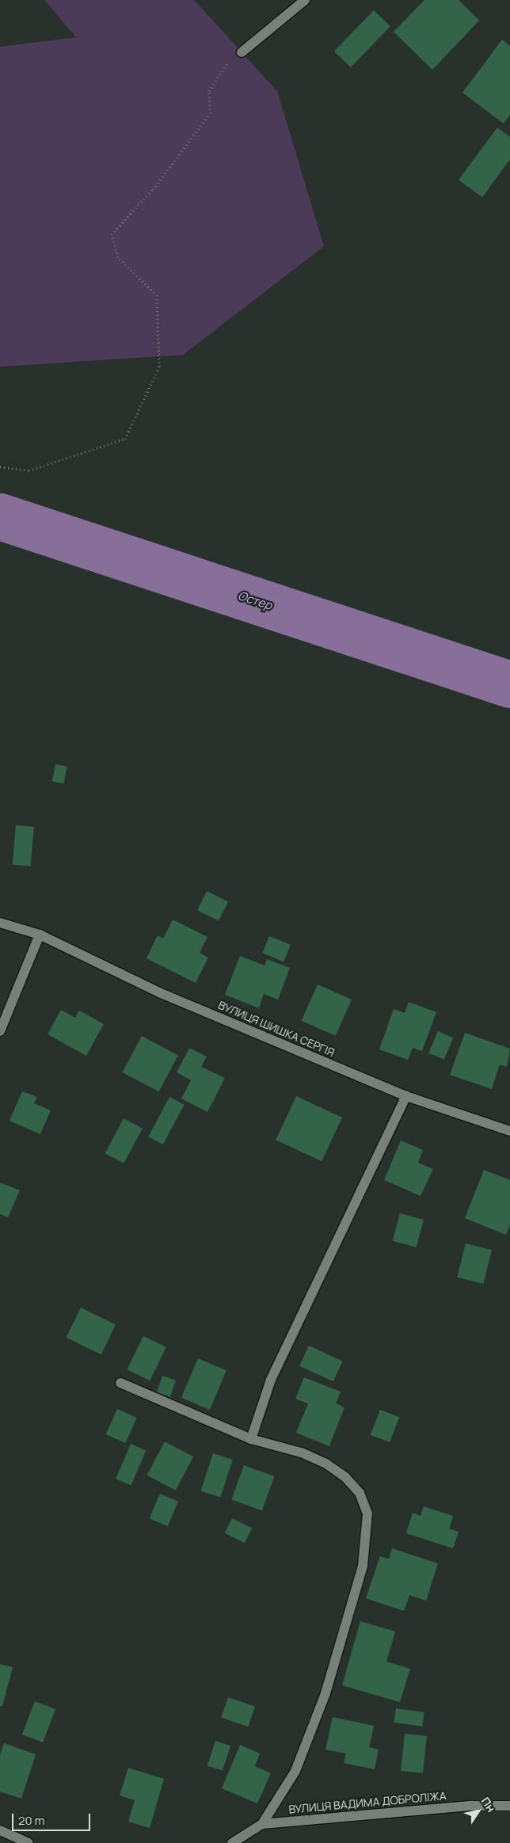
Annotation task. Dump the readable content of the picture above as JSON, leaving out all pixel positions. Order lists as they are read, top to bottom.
{
  "streets": {
    "street": ["ВУЛИЦЯ ШИШКА СЕРГІЯ", "ВУЛИЦЯ ВАДИМА ДОБРОЛІЖА"]
  },
  "water": ["Остер"],
  "scale_bar": "20 m",
  "north": "top right"
}
